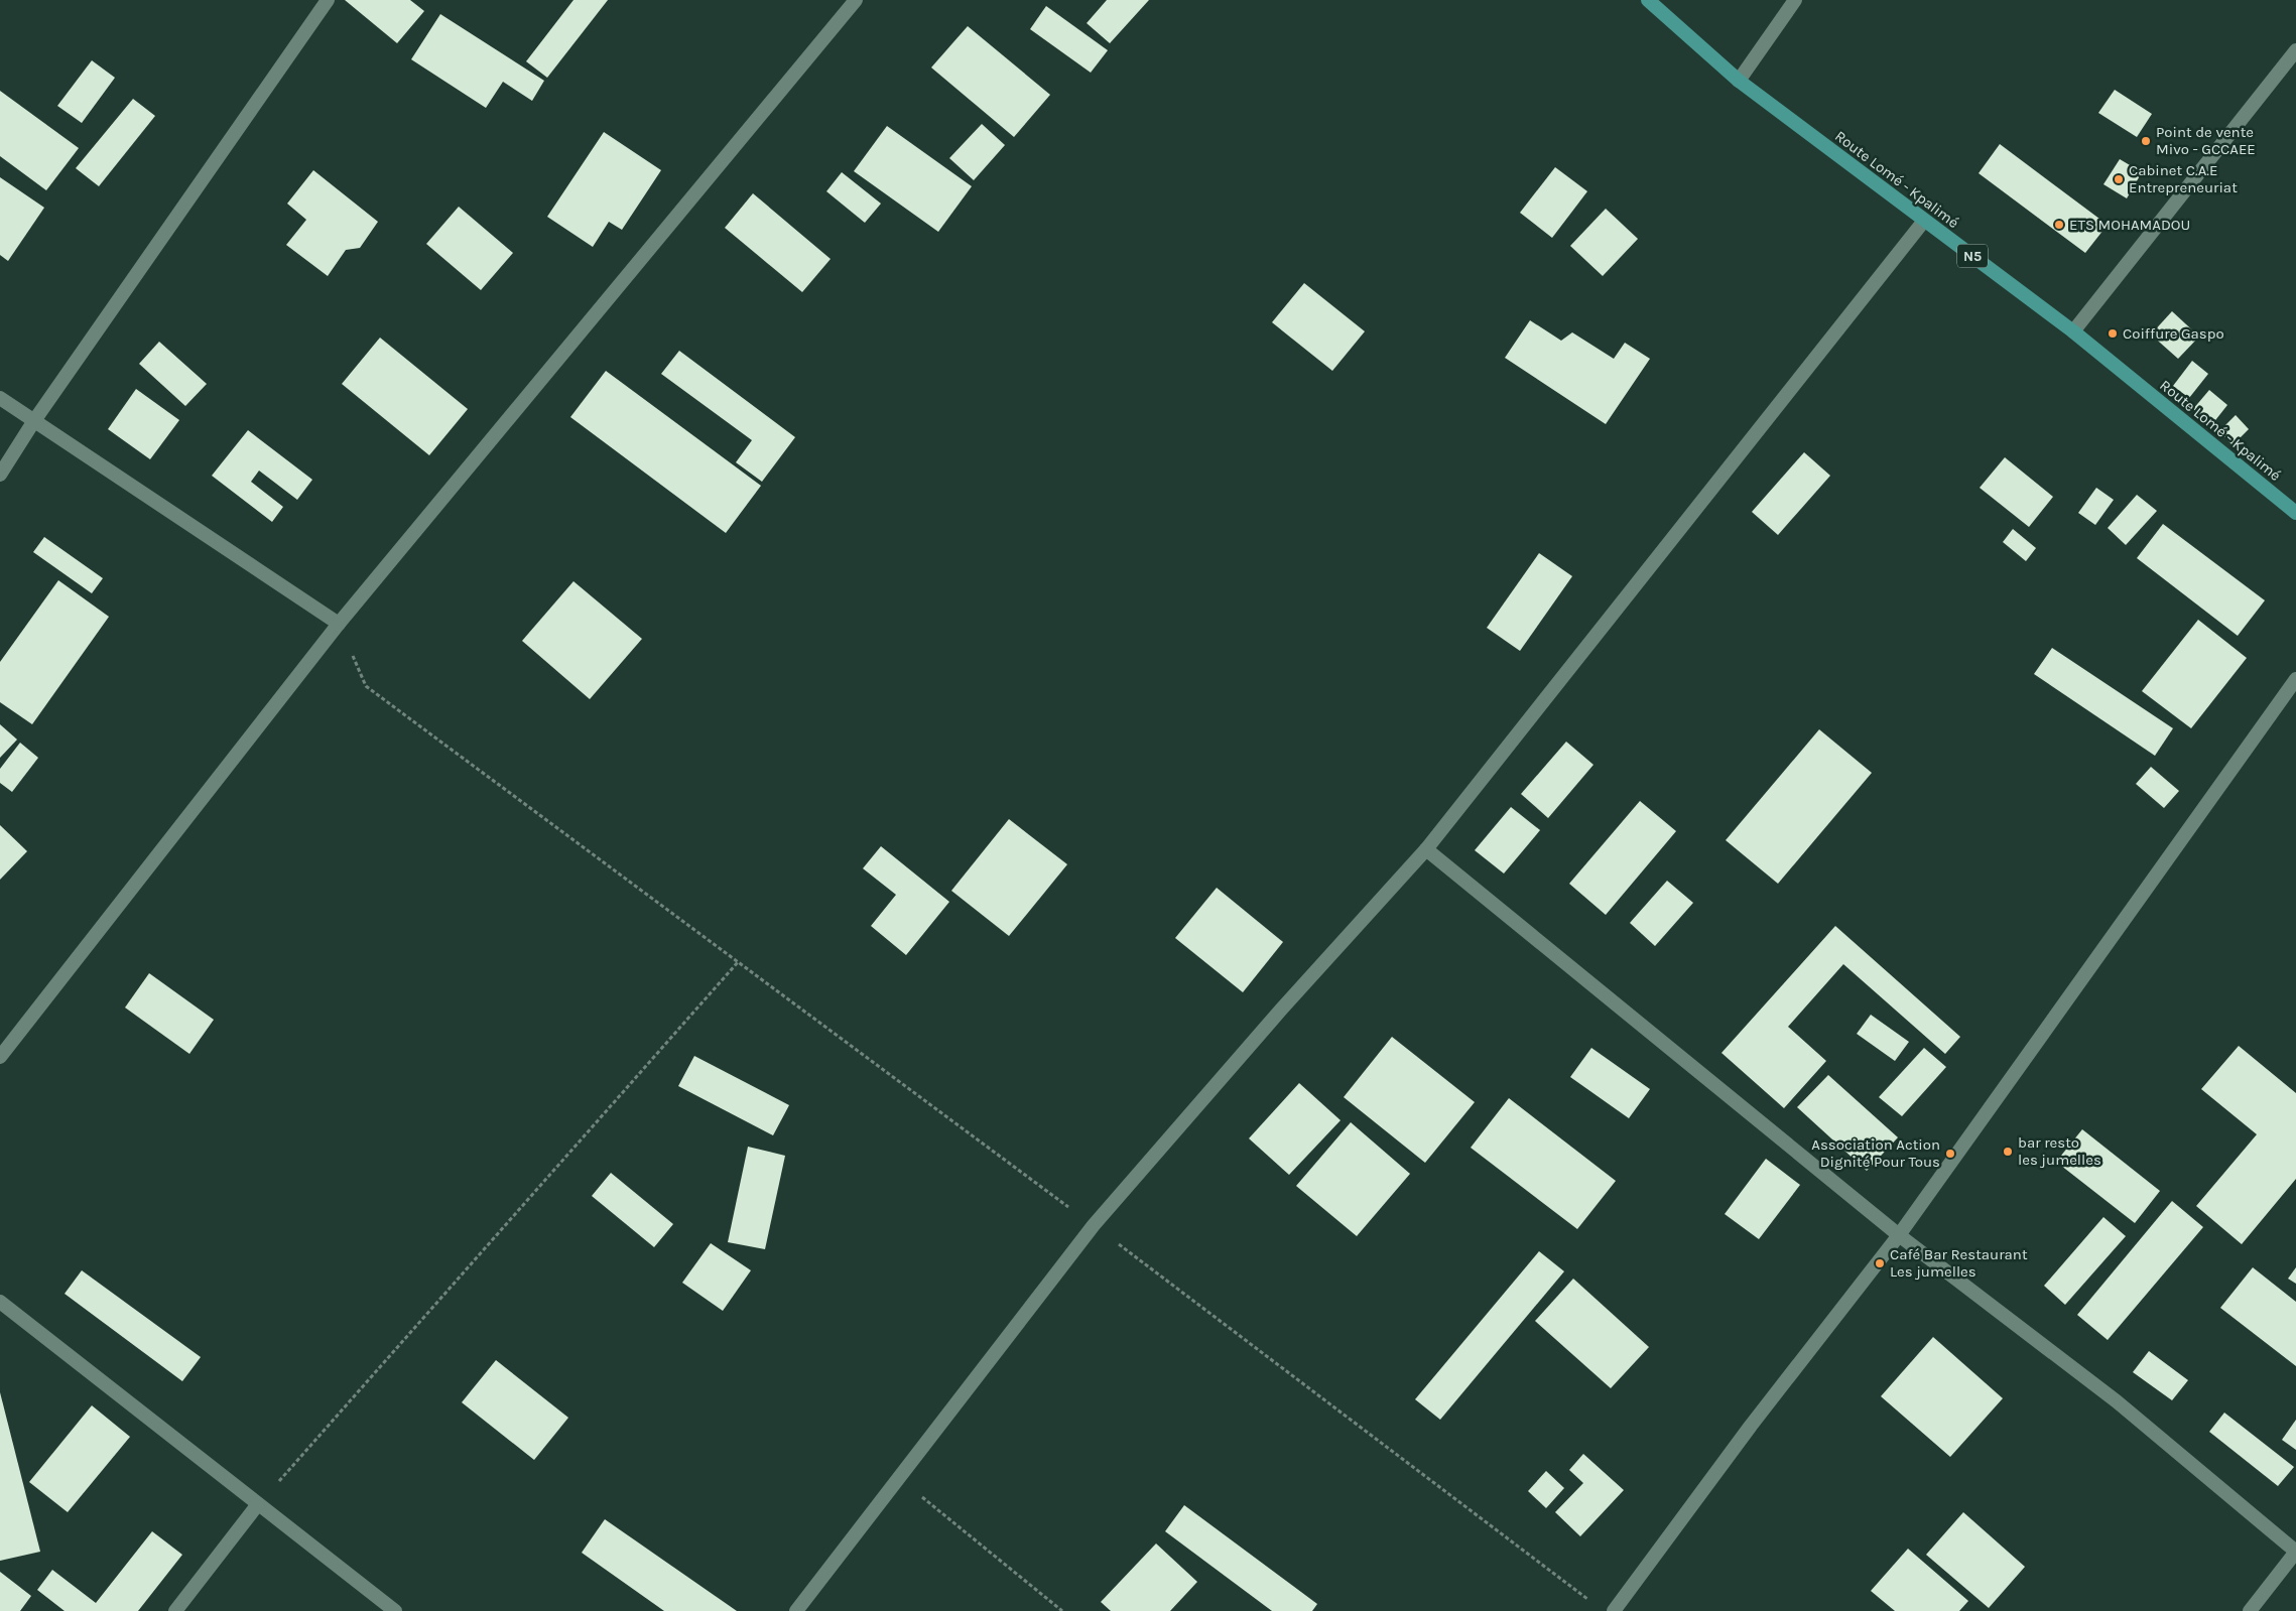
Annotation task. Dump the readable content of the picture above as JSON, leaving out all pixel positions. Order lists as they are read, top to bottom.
{
  "streets": {
    "main road": ["Route Lomé - Kpalimé", "N5"]
  },
  "places": [
    "Point de vente Mivo - GCCAEE",
    "Cabinet C.A.E Entrepreneuriat",
    "ETS MOHAMADOU",
    "Coiffure Gaspo",
    "bar resto les jumelles",
    "Association Action Dignité Pour Tous",
    "Café Bar Restaurant Les jumelles"
  ]
}
